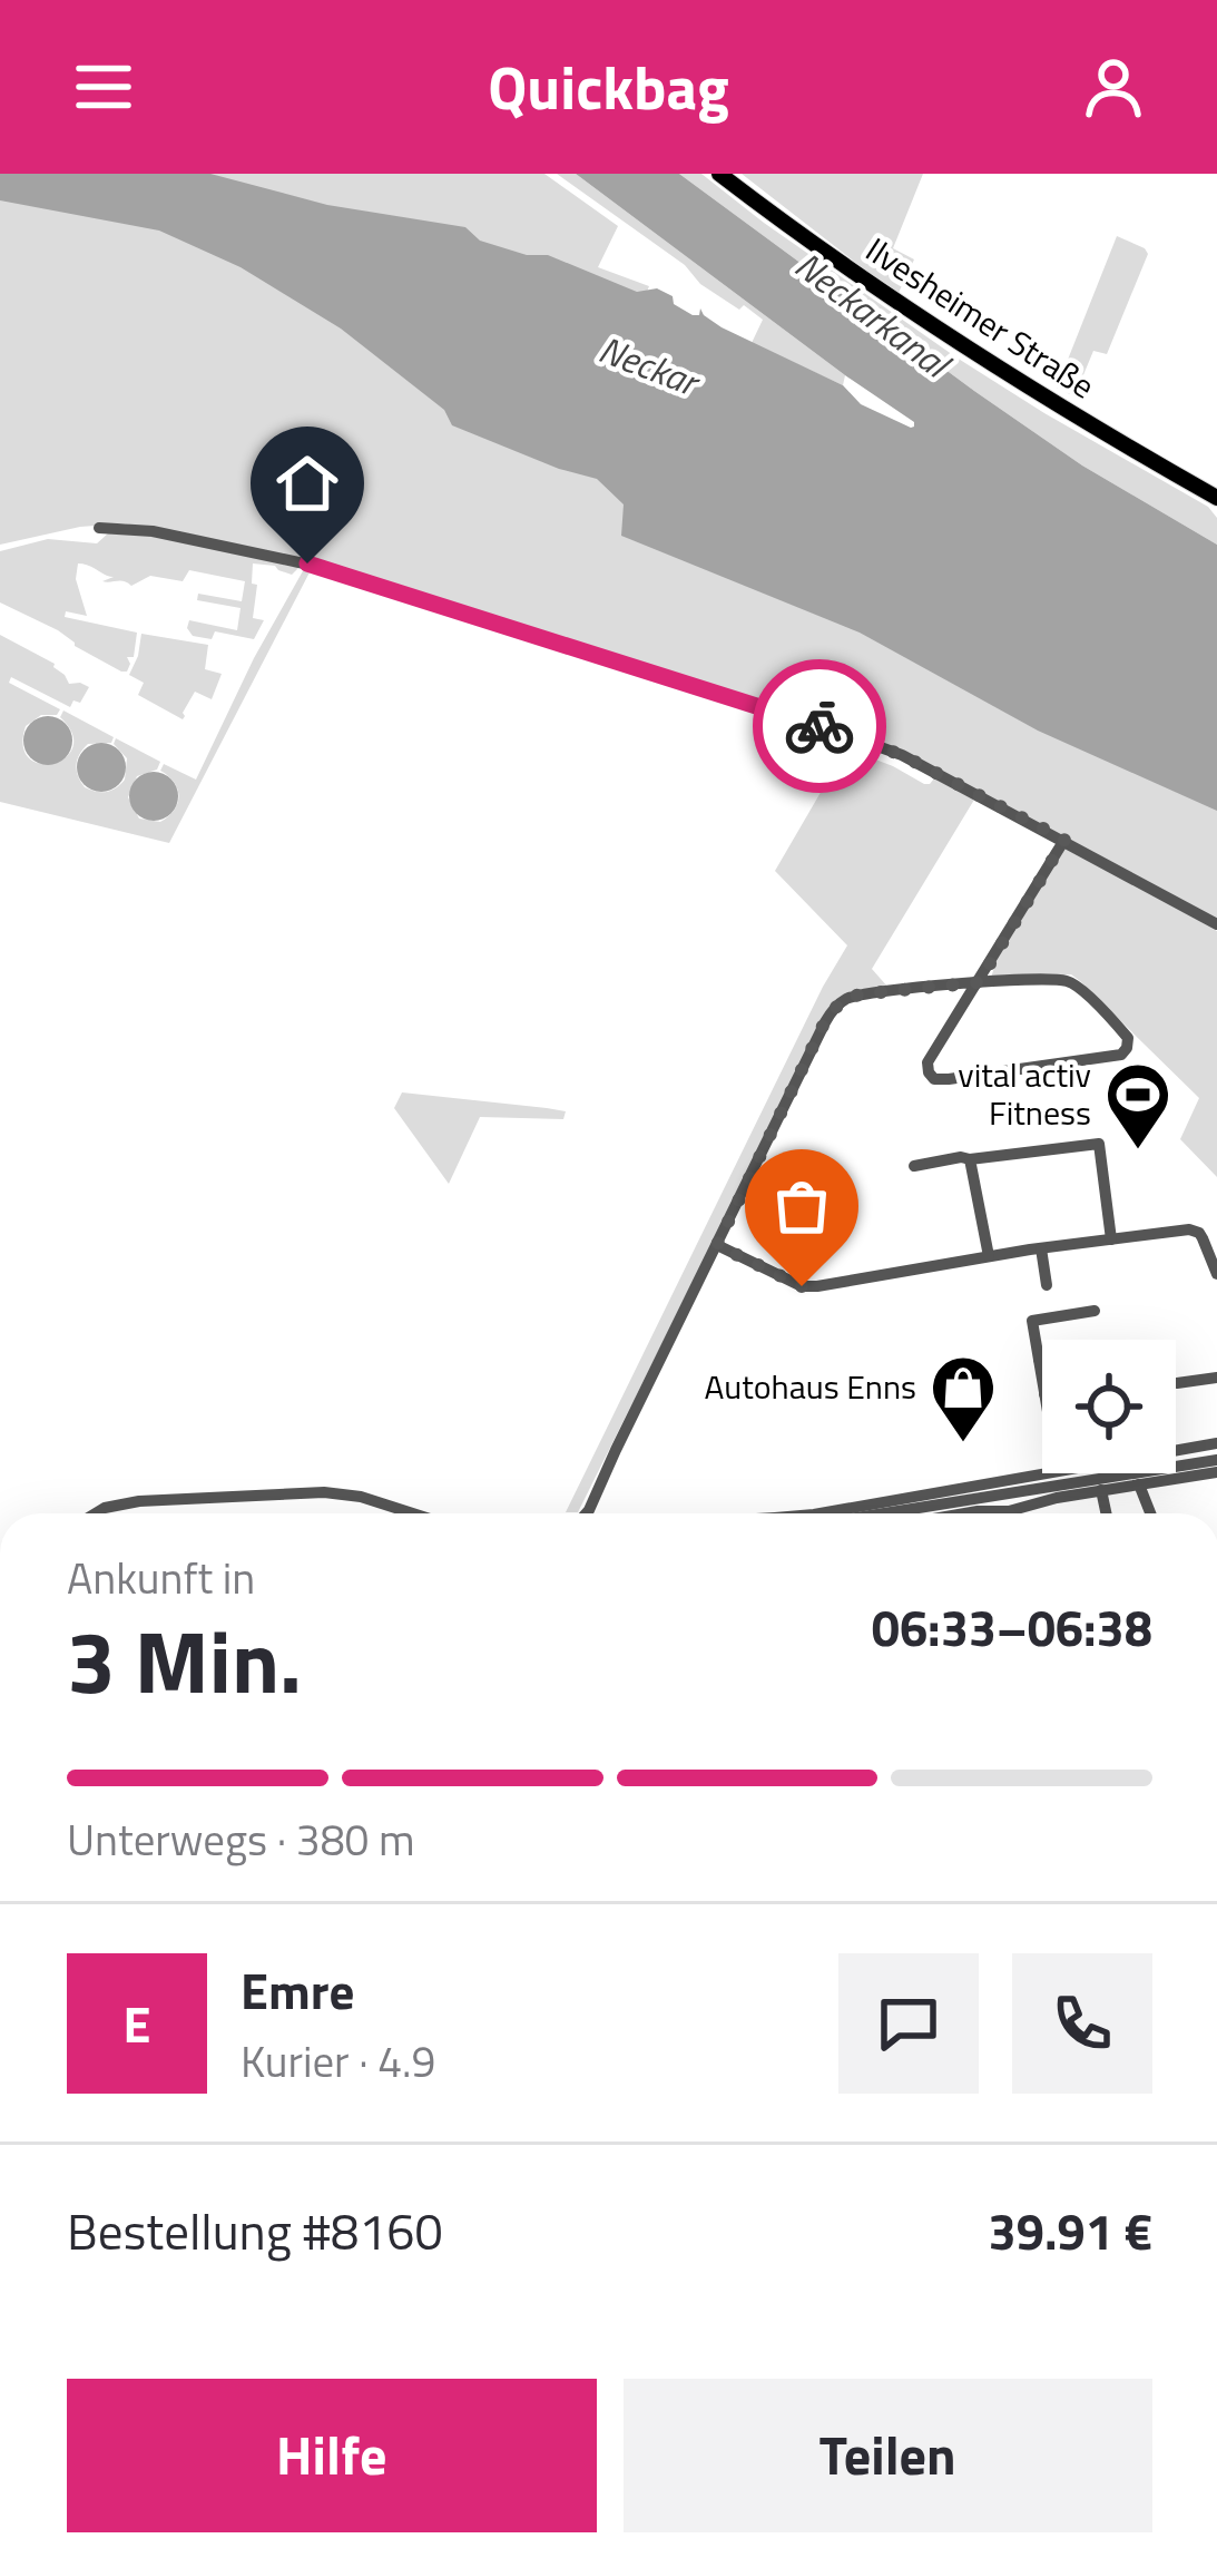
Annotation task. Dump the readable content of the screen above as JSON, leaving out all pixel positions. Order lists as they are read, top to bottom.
{
  "streets": {
    "main road": ["Ilvesheimer Straße"]
  },
  "water": ["Neckarkanal", "Neckar"],
  "places": {
    "sports": ["vital activ Fitness"],
    "shop": ["Autohaus Enns"]
  },
  "page": {
    "header": "Quickbag",
    "heading": ["3 Min.", "Ankunft in", "06:33–06:38"],
    "panel": [
      "Emre",
      "Kurier · 4.9",
      "Bestellung #8160",
      "39.91 €"
    ],
    "bar": "Unterwegs · 380 m",
    "round": "E",
    "buttons": ["Hilfe", "Teilen"]
  }
}
